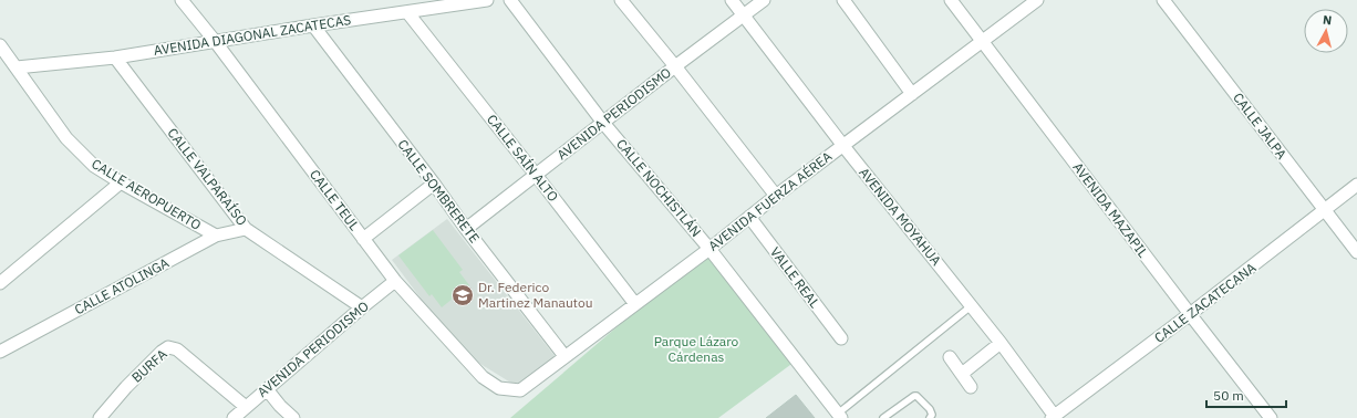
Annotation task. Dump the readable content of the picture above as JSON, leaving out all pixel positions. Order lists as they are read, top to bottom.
{
  "streets": {
    "street": [
      "AVENIDA DIAGONAL ZACATECAS",
      "AVENIDA PERIODISMO",
      "CALLE JALPA",
      "CALLE SAÍN ALTO",
      "CALLE VALPARAÍSO",
      "CALLE NOCHISTLÁN",
      "CALLE SOMBRERETE",
      "CALLE AEROPUERTO",
      "CALLE TEUL",
      "AVENIDA FUERZA AÉREA",
      "AVENIDA MAZAPIL",
      "AVENIDA MOYAHUA",
      "VALLE REAL",
      "CALLE ATOLINGA",
      "CALLE ZACATECANA",
      "BURFA"
    ]
  },
  "crossings": [
    ["AVENIDA DIAGONAL ZACATECAS", "CALLE SAÍN ALTO"],
    ["AVENIDA DIAGONAL ZACATECAS", "CALLE VALPARAÍSO"],
    ["AVENIDA DIAGONAL ZACATECAS", "CALLE SOMBRERETE"],
    ["AVENIDA DIAGONAL ZACATECAS", "CALLE AEROPUERTO"],
    ["AVENIDA DIAGONAL ZACATECAS", "CALLE TEUL"],
    ["AVENIDA PERIODISMO", "CALLE SAÍN ALTO"],
    ["AVENIDA PERIODISMO", "CALLE VALPARAÍSO"],
    ["AVENIDA PERIODISMO", "CALLE NOCHISTLÁN"],
    ["AVENIDA PERIODISMO", "CALLE SOMBRERETE"],
    ["AVENIDA PERIODISMO", "CALLE TEUL"],
    ["AVENIDA PERIODISMO", "AVENIDA MOYAHUA"],
    ["AVENIDA PERIODISMO", "BURFA"],
    ["CALLE JALPA", "CALLE ZACATECANA"],
    ["CALLE SAÍN ALTO", "AVENIDA FUERZA AÉREA"],
    ["CALLE VALPARAÍSO", "CALLE ATOLINGA"],
    ["CALLE NOCHISTLÁN", "AVENIDA FUERZA AÉREA"],
    ["CALLE SOMBRERETE", "AVENIDA FUERZA AÉREA"],
    ["CALLE AEROPUERTO", "CALLE ATOLINGA"],
    ["CALLE TEUL", "AVENIDA FUERZA AÉREA"],
    ["AVENIDA FUERZA AÉREA", "AVENIDA MAZAPIL"],
    ["AVENIDA FUERZA AÉREA", "AVENIDA MOYAHUA"],
    ["AVENIDA FUERZA AÉREA", "VALLE REAL"],
    ["AVENIDA MAZAPIL", "CALLE ZACATECANA"],
    ["AVENIDA MOYAHUA", "CALLE ZACATECANA"]
  ],
  "parks": ["Parque Lázaro Cárdenas"],
  "places": {
    "school or university": ["Dr. Federico Martinez Manautou"]
  },
  "scale_bar": "50 m",
  "north": "top"
}
